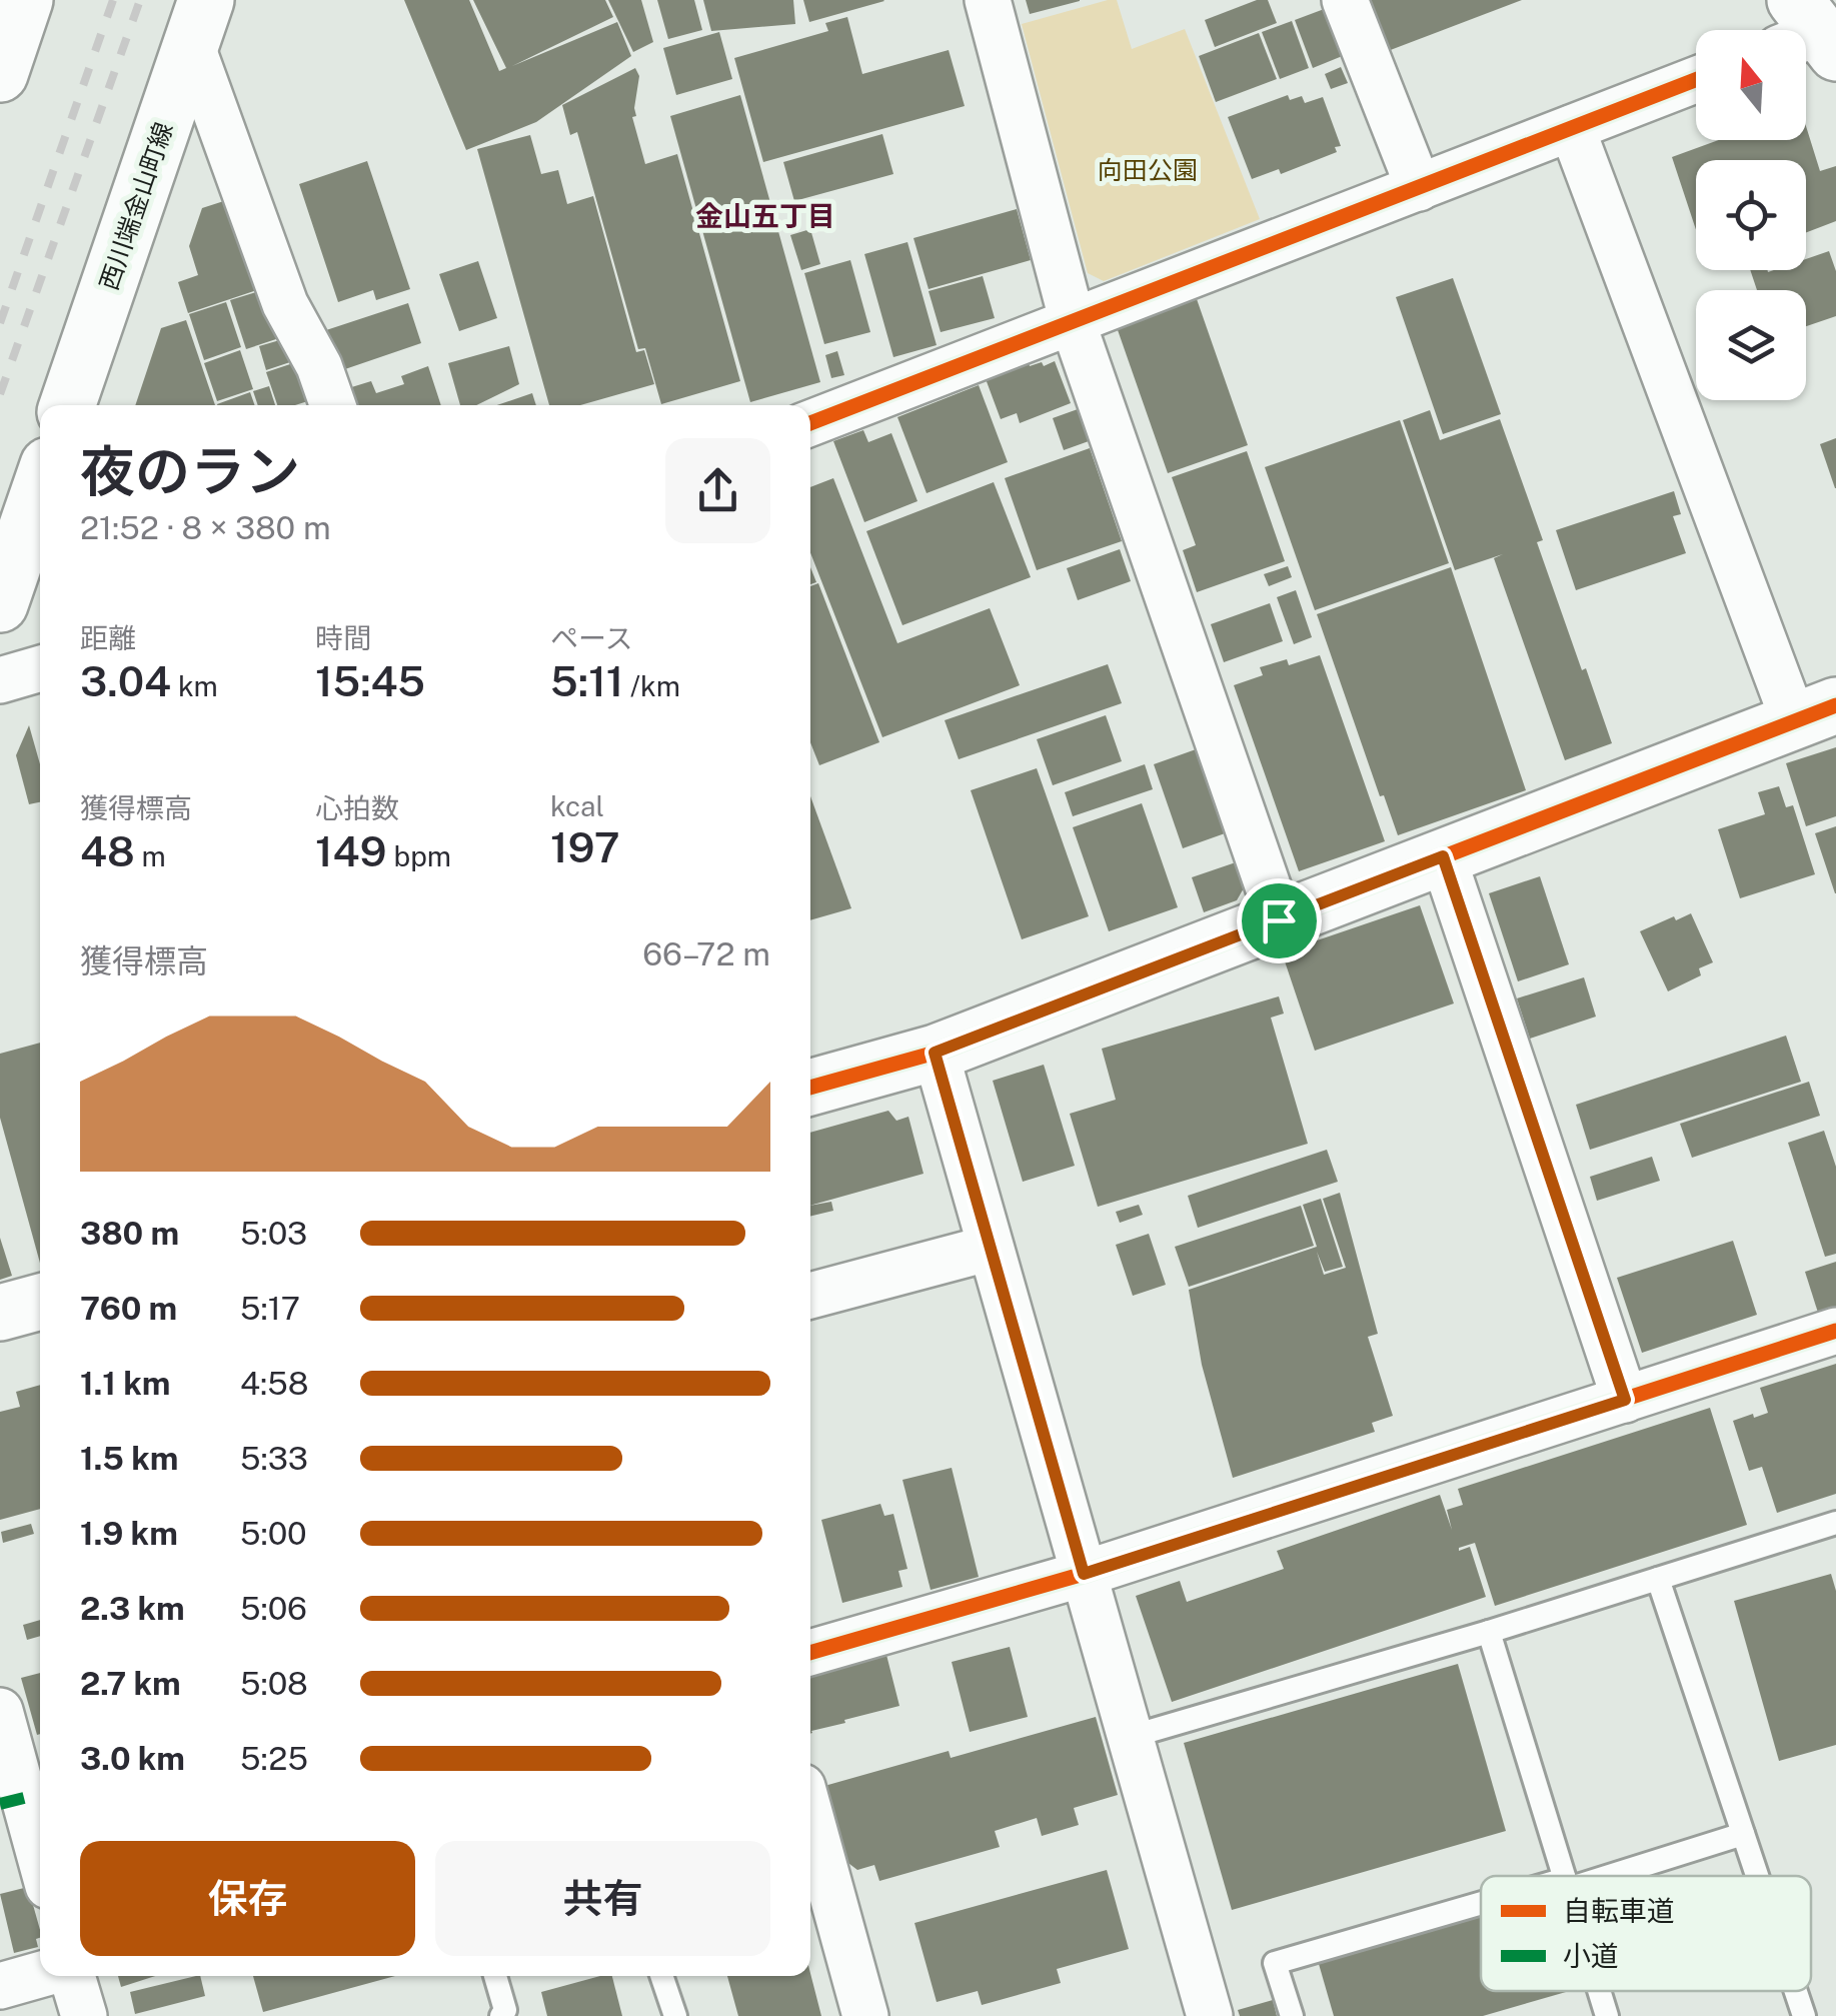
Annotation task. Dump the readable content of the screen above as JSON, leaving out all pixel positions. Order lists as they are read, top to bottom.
{
  "streets": {
    "street": ["西川端金山町線"]
  },
  "districts": ["金山五丁目"],
  "parks": ["向田公園"],
  "legend": ["自転車道", "小道"],
  "north": "top",
  "page": {
    "heading": ["夜のラン", "21:52 · 8 × 380 m"],
    "stats": [
      ["距離", "3.04 km"],
      ["時間", "15:45"],
      ["ペース", "5:11 /km"],
      ["獲得標高", "48 m"],
      ["心拍数", "149 bpm"],
      ["kcal", "197"]
    ],
    "chart": ["獲得標高", "66–72 m"],
    "list": [
      {
        "name": "380 m",
        "note": "5:03"
      },
      {
        "name": "760 m",
        "note": "5:17"
      },
      {
        "name": "1.1 km",
        "note": "4:58"
      },
      {
        "name": "1.5 km",
        "note": "5:33"
      },
      {
        "name": "1.9 km",
        "note": "5:00"
      },
      {
        "name": "2.3 km",
        "note": "5:06"
      },
      {
        "name": "2.7 km",
        "note": "5:08"
      },
      {
        "name": "3.0 km",
        "note": "5:25"
      }
    ],
    "buttons": ["保存", "共有"]
  }
}
